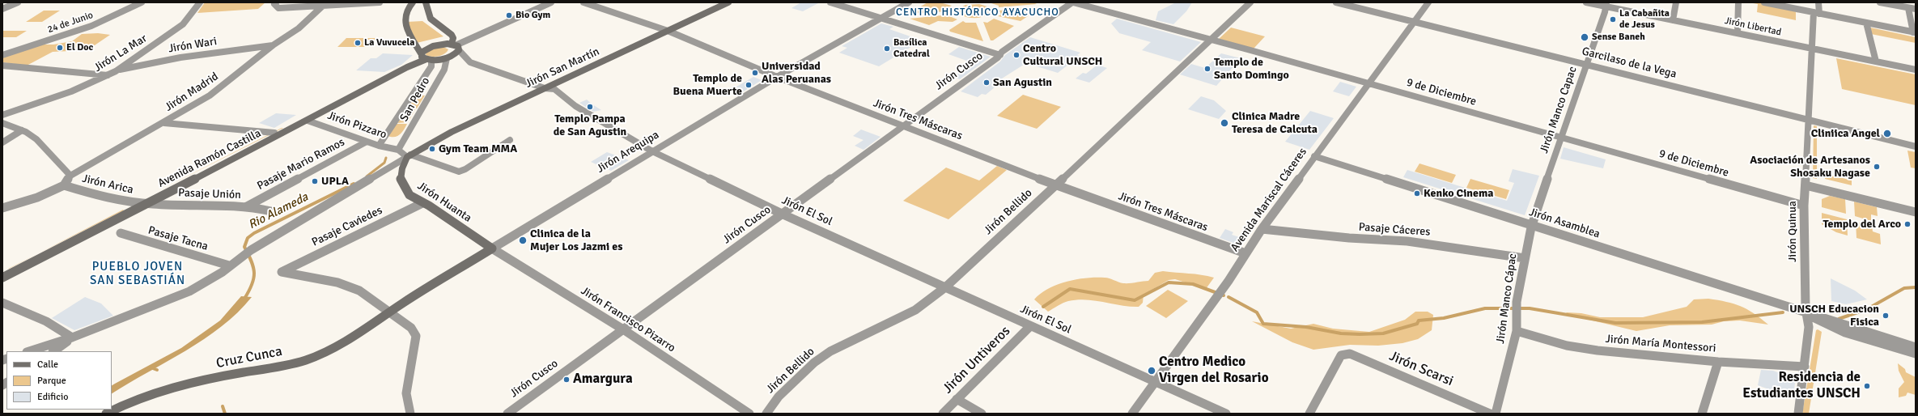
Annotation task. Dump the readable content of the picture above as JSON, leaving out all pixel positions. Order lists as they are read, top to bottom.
{
  "streets": {
    "street": [
      "24 de Junio",
      "Jirón Libertad",
      "Jirón Wari",
      "Jirón La Mar",
      "Garcilaso de la Vega",
      "Jirón San Martín",
      "Jirón Cusco",
      "Jirón Madrid",
      "9 de Diciembre",
      "San Pedro",
      "Jirón Manco Capac",
      "Jirón Tres Máscaras",
      "Jirón Pizzaro",
      "Jirón Arequipa",
      "Avenida Ramón Castilla",
      "Pasaje Mario Ramos",
      "Jirón Arica",
      "Pasaje Unión",
      "Avenida Mariscal Cáceres",
      "Jirón Huanta",
      "Jirón El Sol",
      "Jirón Bellido",
      "Jirón Asamblea",
      "Pasaje Caviedes",
      "Pasaje Cáceres",
      "Jirón Quinua",
      "Pasaje Tacna",
      "Jirón Manco Cápac",
      "Jirón Francisco Pizarro",
      "Jirón María Montessori",
      "Cruz Cunca",
      "Jirón Untiveros",
      "Jirón Scarsi"
    ]
  },
  "crossings": [
    ["Jirón Libertad", "Jirón Manco Capac"],
    ["Jirón Libertad", "Jirón Quinua"],
    ["Jirón Wari", "Jirón La Mar"],
    ["Jirón Wari", "Jirón Madrid"],
    ["Garcilaso de la Vega", "Jirón Manco Capac"],
    ["Garcilaso de la Vega", "Avenida Mariscal Cáceres"],
    ["Garcilaso de la Vega", "Jirón Quinua"],
    ["Jirón San Martín", "Jirón Tres Máscaras"],
    ["Jirón San Martín", "Jirón Huanta"],
    ["Jirón San Martín", "Jirón El Sol"],
    ["Jirón Cusco", "9 de Diciembre"],
    ["Jirón Cusco", "Jirón Tres Máscaras"],
    ["Jirón Cusco", "Jirón El Sol"],
    ["Jirón Cusco", "Jirón Francisco Pizarro"],
    ["Jirón Madrid", "Jirón Arica"],
    ["9 de Diciembre", "Jirón Manco Capac"],
    ["9 de Diciembre", "Avenida Mariscal Cáceres"],
    ["9 de Diciembre", "Jirón Bellido"],
    ["9 de Diciembre", "Jirón Quinua"],
    ["San Pedro", "Jirón Pizzaro"],
    ["San Pedro", "Avenida Ramón Castilla"],
    ["Jirón Manco Capac", "Jirón Asamblea"],
    ["Jirón Manco Capac", "Jirón Manco Cápac"],
    ["Jirón Tres Máscaras", "Jirón Arequipa"],
    ["Jirón Tres Máscaras", "Avenida Mariscal Cáceres"],
    ["Jirón Tres Máscaras", "Jirón Bellido"],
    ["Jirón Pizzaro", "Avenida Ramón Castilla"],
    ["Jirón Pizzaro", "Pasaje Mario Ramos"],
    ["Jirón Arequipa", "Jirón Huanta"],
    ["Jirón Arequipa", "Jirón El Sol"],
    ["Jirón Arequipa", "Pasaje Caviedes"],
    ["Jirón Arequipa", "Jirón Francisco Pizarro"],
    ["Jirón Arequipa", "Cruz Cunca"],
    ["Avenida Ramón Castilla", "Jirón Arica"],
    ["Avenida Ramón Castilla", "Pasaje Unión"],
    ["Pasaje Mario Ramos", "Pasaje Unión"],
    ["Jirón Arica", "Pasaje Unión"],
    ["Avenida Mariscal Cáceres", "Jirón El Sol"],
    ["Avenida Mariscal Cáceres", "Jirón Asamblea"],
    ["Avenida Mariscal Cáceres", "Pasaje Cáceres"],
    ["Jirón Huanta", "Pasaje Caviedes"],
    ["Jirón Huanta", "Jirón Francisco Pizarro"],
    ["Jirón El Sol", "Jirón Bellido"],
    ["Jirón El Sol", "Jirón Untiveros"],
    ["Jirón Asamblea", "Jirón Quinua"],
    ["Jirón Asamblea", "Jirón Manco Cápac"],
    ["Pasaje Caviedes", "Cruz Cunca"],
    ["Pasaje Cáceres", "Jirón Manco Cápac"],
    ["Jirón Quinua", "Jirón María Montessori"],
    ["Jirón Manco Cápac", "Jirón María Montessori"]
  ],
  "districts": ["CENTRO HISTÓRICO AYACUCHO", "PUEBLO JOVEN SAN SEBASTIÁN"],
  "water": ["Rio Alameda"],
  "places": [
    "Bio Gym",
    "La Cabañita de Jesus",
    "Sense Baneh",
    "La Vuvucela",
    "El Doc",
    "Basílica Catedral",
    "Centro Cultural UNSCH",
    "Templo de Santo Domingo",
    "Universidad Alas Peruanas",
    "San Agustin",
    "Templo de Buena Muerte",
    "Templo Pampa de San Agustin",
    "Clinica Madre Teresa de Calcuta",
    "Cliniica Angel",
    "Gym Team MMA",
    "Asociación de Artesanos Shosaku Nagase",
    "UPLA",
    "Kenko Cinema",
    "Templo del Arco",
    "Clinica de la Mujer Los Jazmi es",
    "UNSCH Educacion Fisica",
    "Centro Medico Virgen del Rosario",
    "Amargura",
    "Residencia de Estudiantes UNSCH"
  ],
  "legend": ["Calle", "Parque", "Edificio"]
}
